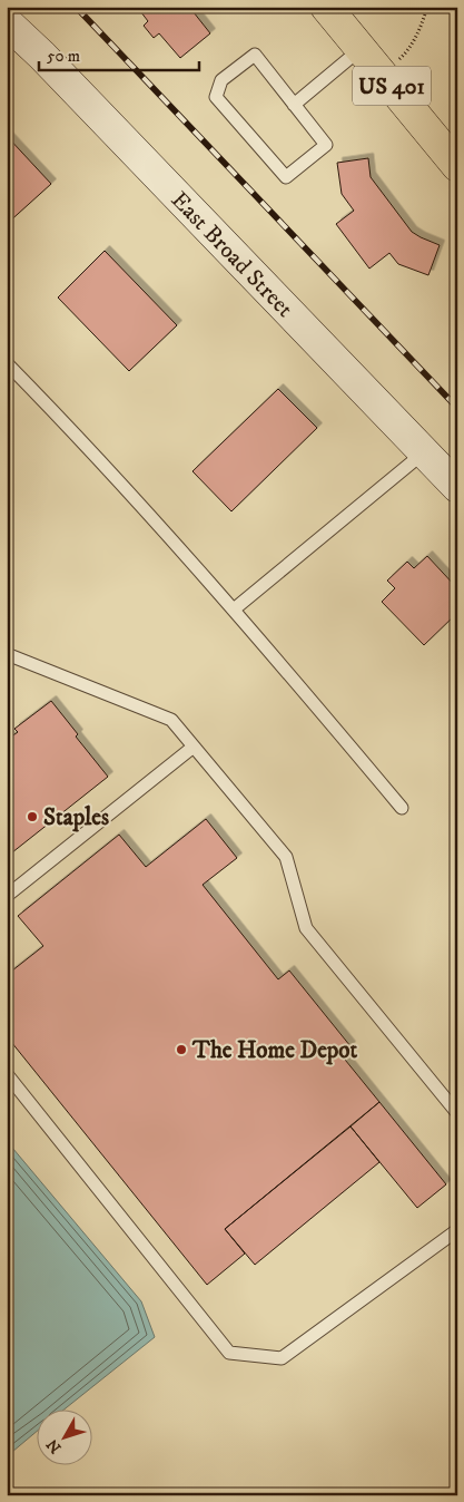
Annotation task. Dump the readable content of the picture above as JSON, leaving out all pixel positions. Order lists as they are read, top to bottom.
{
  "streets": {
    "main road": ["US 401", "East Broad Street"]
  },
  "places": ["Staples", "The Home Depot"],
  "scale_bar": "50 m",
  "north": "bottom left"
}
